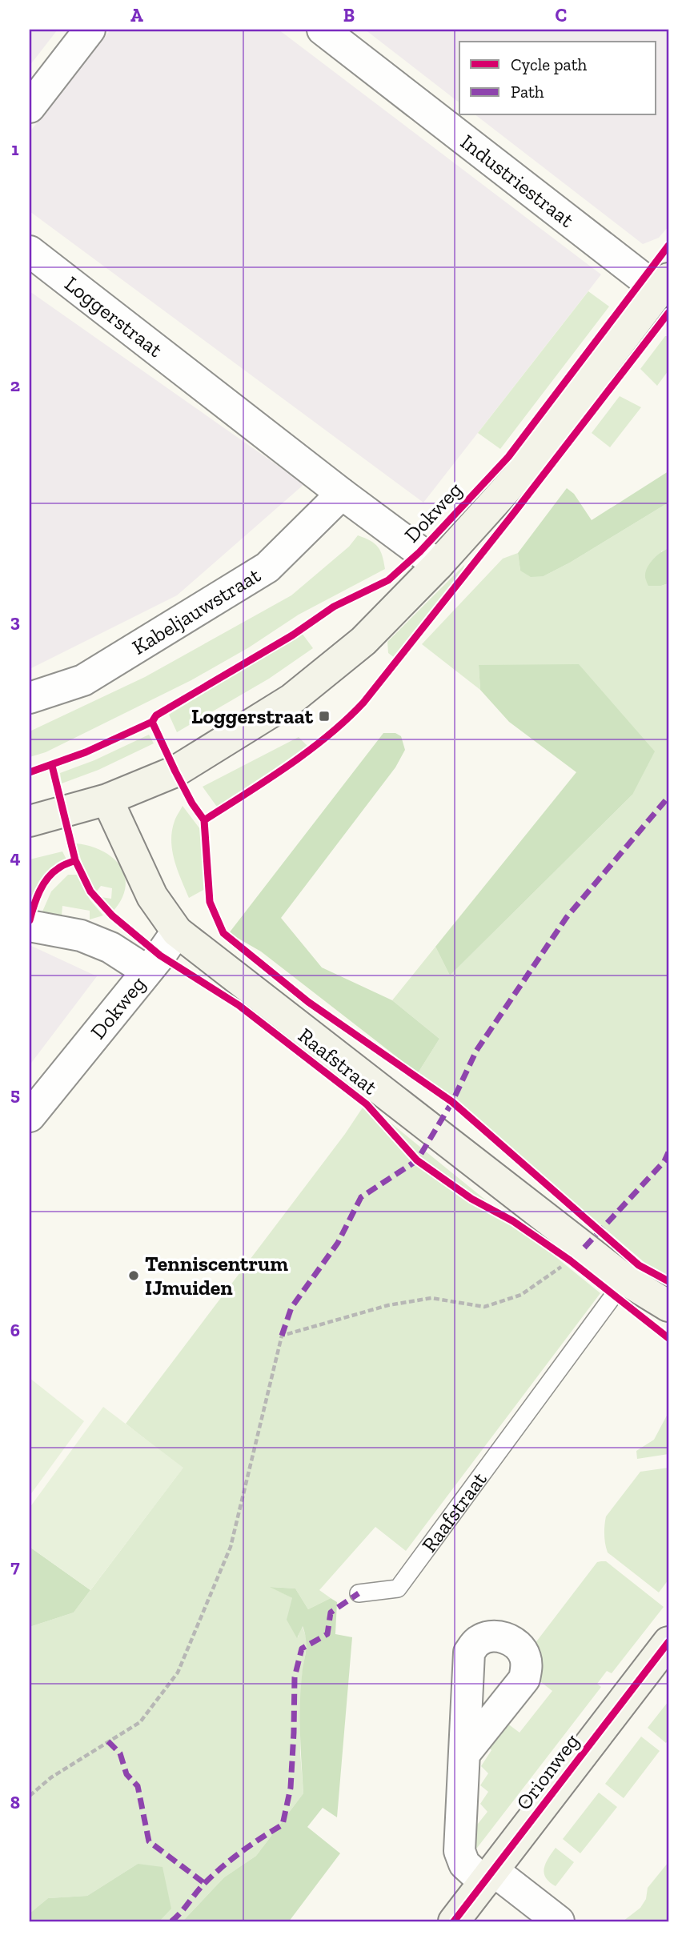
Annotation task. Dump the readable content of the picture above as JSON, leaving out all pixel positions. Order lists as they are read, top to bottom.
{
  "streets": {
    "street": [
      "Industriestraat",
      "Loggerstraat",
      "Dokweg",
      "Kabeljauwstraat",
      "Raafstraat",
      "Orionweg"
    ]
  },
  "crossings": [
    ["Industriestraat", "Dokweg"],
    ["Loggerstraat", "Dokweg"],
    ["Loggerstraat", "Kabeljauwstraat"],
    ["Dokweg", "Raafstraat"]
  ],
  "places": {
    "transit": ["Loggerstraat"],
    "other": ["Tenniscentrum IJmuiden"]
  },
  "legend": ["Cycle path", "Path"],
  "grid": {
    "columns": ["A", "B", "C"],
    "rows": [
      "1",
      "2",
      "3",
      "4",
      "5",
      "6",
      "7",
      "8"
    ]
  }
}
